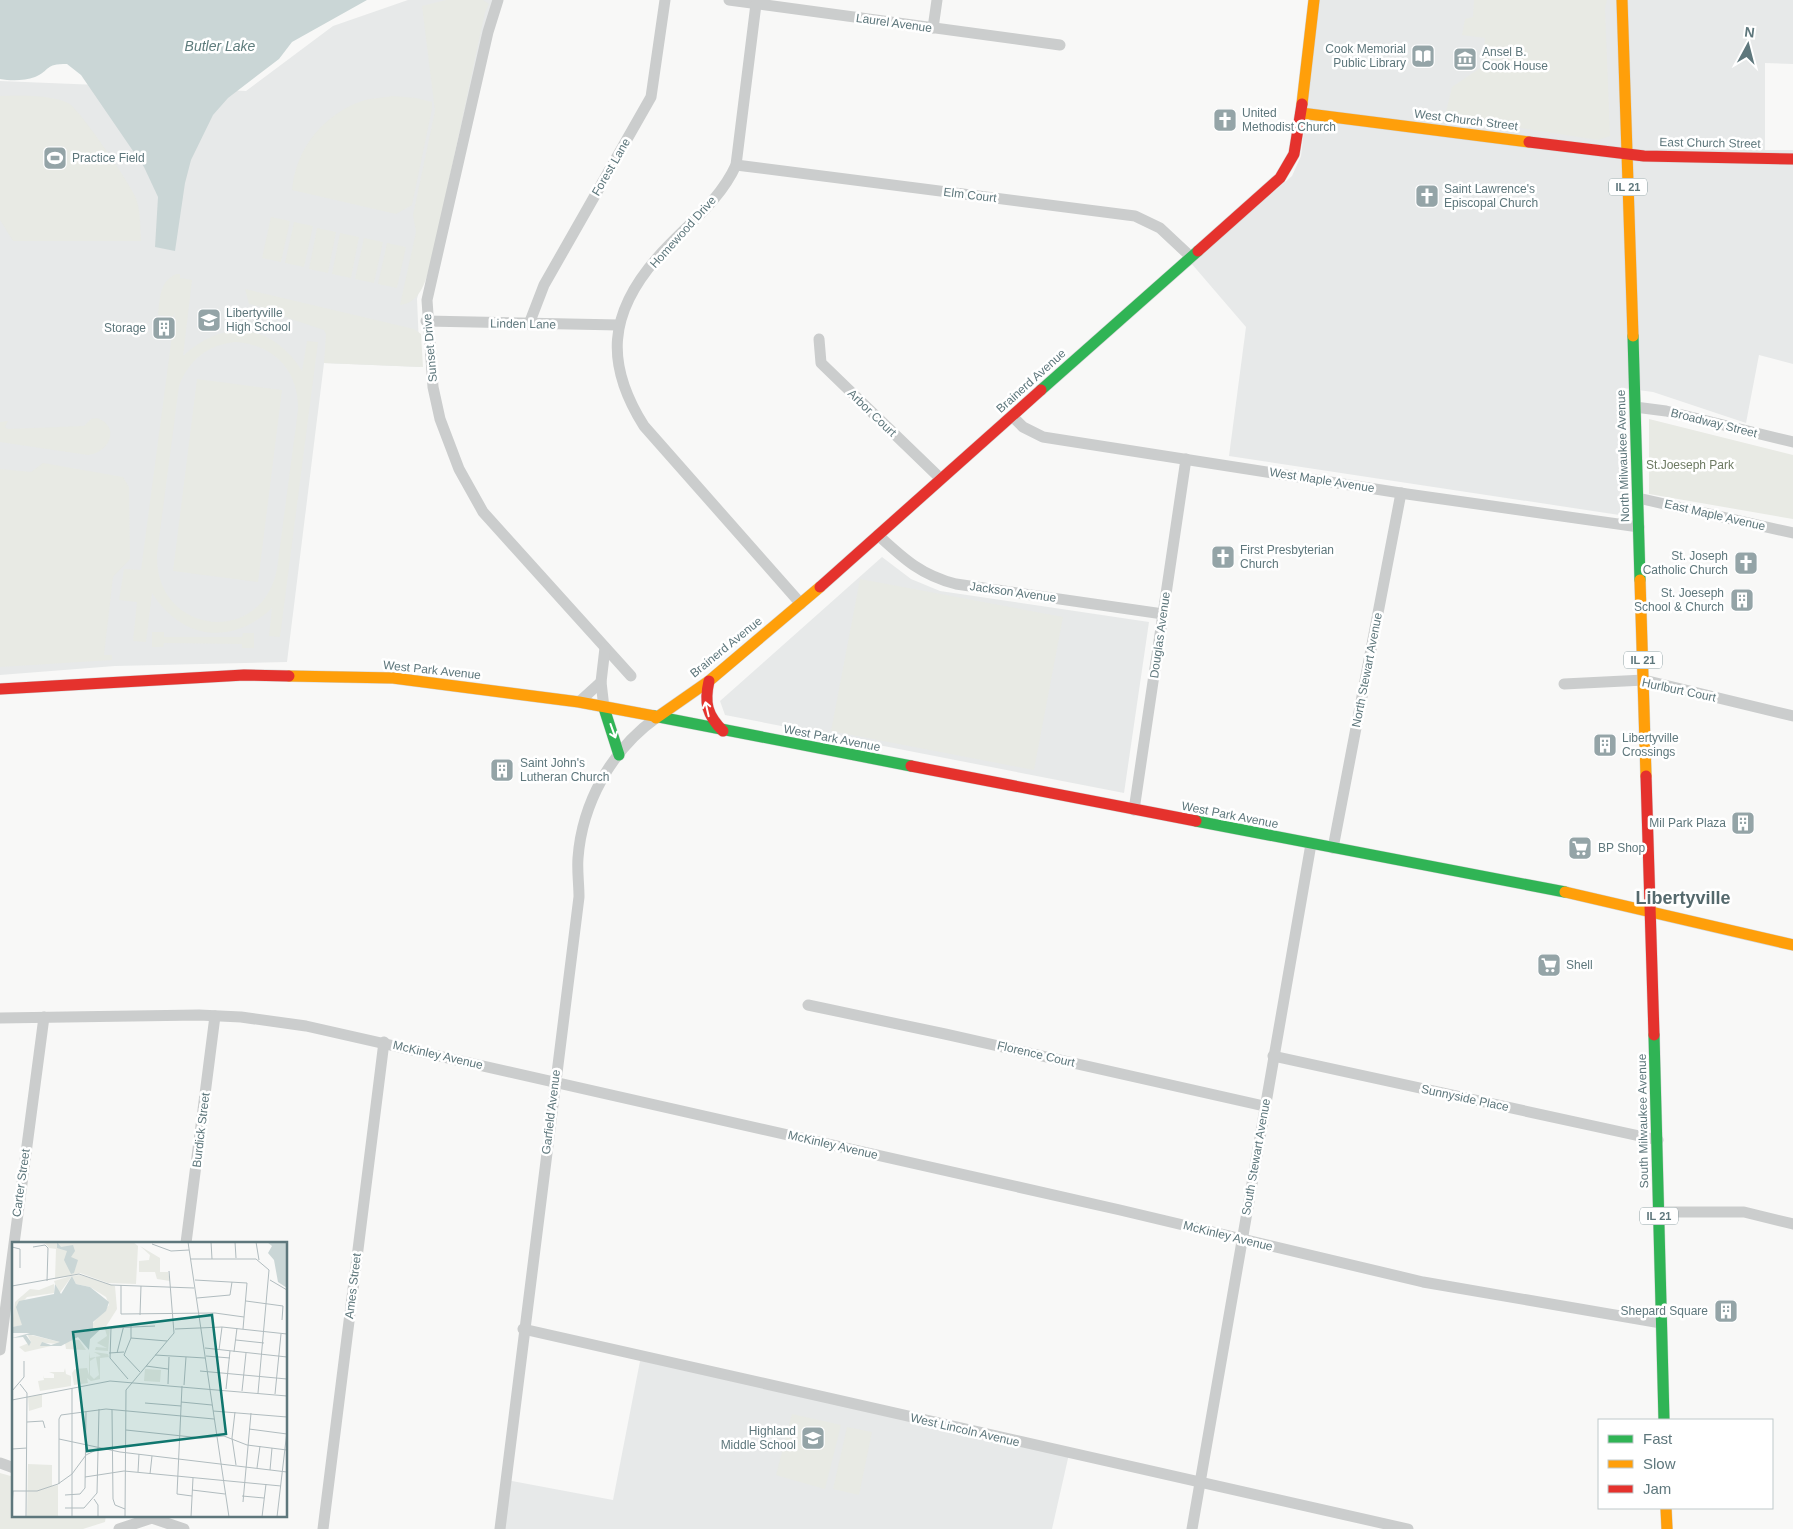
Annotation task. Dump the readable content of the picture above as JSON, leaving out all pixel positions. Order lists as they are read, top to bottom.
{
  "streets": {
    "main road": [
      "West Church Street",
      "East Church Street",
      "IL 21",
      "Brainerd Avenue",
      "North Milwaukee Avenue",
      "West Park Avenue",
      "South Milwaukee Avenue"
    ],
    "street": [
      "Laurel Avenue",
      "Forest Lane",
      "Elm Court",
      "Homewood Drive",
      "Linden Lane",
      "Sunset Drive",
      "Arbor Court",
      "Broadway Street",
      "West Maple Avenue",
      "East Maple Avenue",
      "Jackson Avenue",
      "Douglas Avenue",
      "North Stewart Avenue",
      "Hurlburt Court",
      "Florence Court",
      "McKinley Avenue",
      "Sunnyside Place",
      "Garfield Avenue",
      "Burdick Street",
      "South Stewart Avenue",
      "Carter Street",
      "Ames Street",
      "West Lincoln Avenue"
    ]
  },
  "crossings": [
    ["Laurel Avenue", "Homewood Drive"],
    ["West Church Street", "East Church Street"],
    ["West Church Street", "Brainerd Avenue"],
    ["West Church Street", "North Milwaukee Avenue"],
    ["East Church Street", "North Milwaukee Avenue"],
    ["Forest Lane", "Linden Lane"],
    ["Elm Court", "Homewood Drive"],
    ["Elm Court", "Brainerd Avenue"],
    ["Homewood Drive", "Linden Lane"],
    ["Homewood Drive", "Brainerd Avenue"],
    ["Linden Lane", "Sunset Drive"],
    ["Brainerd Avenue", "Arbor Court"],
    ["Brainerd Avenue", "West Maple Avenue"],
    ["Brainerd Avenue", "Jackson Avenue"],
    ["Brainerd Avenue", "West Park Avenue"],
    ["Brainerd Avenue", "Garfield Avenue"],
    ["Broadway Street", "North Milwaukee Avenue"],
    ["North Milwaukee Avenue", "West Maple Avenue"],
    ["North Milwaukee Avenue", "East Maple Avenue"],
    ["North Milwaukee Avenue", "West Park Avenue"],
    ["North Milwaukee Avenue", "Hurlburt Court"],
    ["North Milwaukee Avenue", "South Milwaukee Avenue"],
    ["West Maple Avenue", "Douglas Avenue"],
    ["West Maple Avenue", "North Stewart Avenue"],
    ["Jackson Avenue", "Douglas Avenue"],
    ["Douglas Avenue", "West Park Avenue"],
    ["West Park Avenue", "North Stewart Avenue"],
    ["West Park Avenue", "Garfield Avenue"],
    ["West Park Avenue", "South Milwaukee Avenue"],
    ["West Park Avenue", "South Stewart Avenue"],
    ["Florence Court", "South Stewart Avenue"],
    ["McKinley Avenue", "Garfield Avenue"],
    ["McKinley Avenue", "South Milwaukee Avenue"],
    ["McKinley Avenue", "Burdick Street"],
    ["McKinley Avenue", "South Stewart Avenue"],
    ["McKinley Avenue", "Carter Street"],
    ["McKinley Avenue", "Ames Street"],
    ["Sunnyside Place", "South Milwaukee Avenue"],
    ["Sunnyside Place", "South Stewart Avenue"],
    ["Garfield Avenue", "West Lincoln Avenue"],
    ["South Stewart Avenue", "West Lincoln Avenue"]
  ],
  "districts": ["Libertyville"],
  "water": ["Butler Lake"],
  "parks": ["St.Joeseph Park"],
  "places": {
    "library": ["Cook Memorial Public Library"],
    "museum": ["Ansel B. Cook House"],
    "church": [
      "United Methodist Church",
      "Saint Lawrence's Episcopal Church",
      "First Presbyterian Church",
      "St. Joseph Catholic Church"
    ],
    "sports": ["Practice Field"],
    "school or university": ["Libertyville High School", "Highland Middle School"],
    "building": [
      "Storage",
      "St. Joeseph School & Church",
      "Libertyville Crossings",
      "Saint John's Lutheran Church",
      "Mil Park Plaza",
      "Shepard Square"
    ],
    "supermarket": ["BP Shop", "Shell"]
  },
  "legend": ["Fast", "Slow", "Jam"],
  "north": "top"
}
